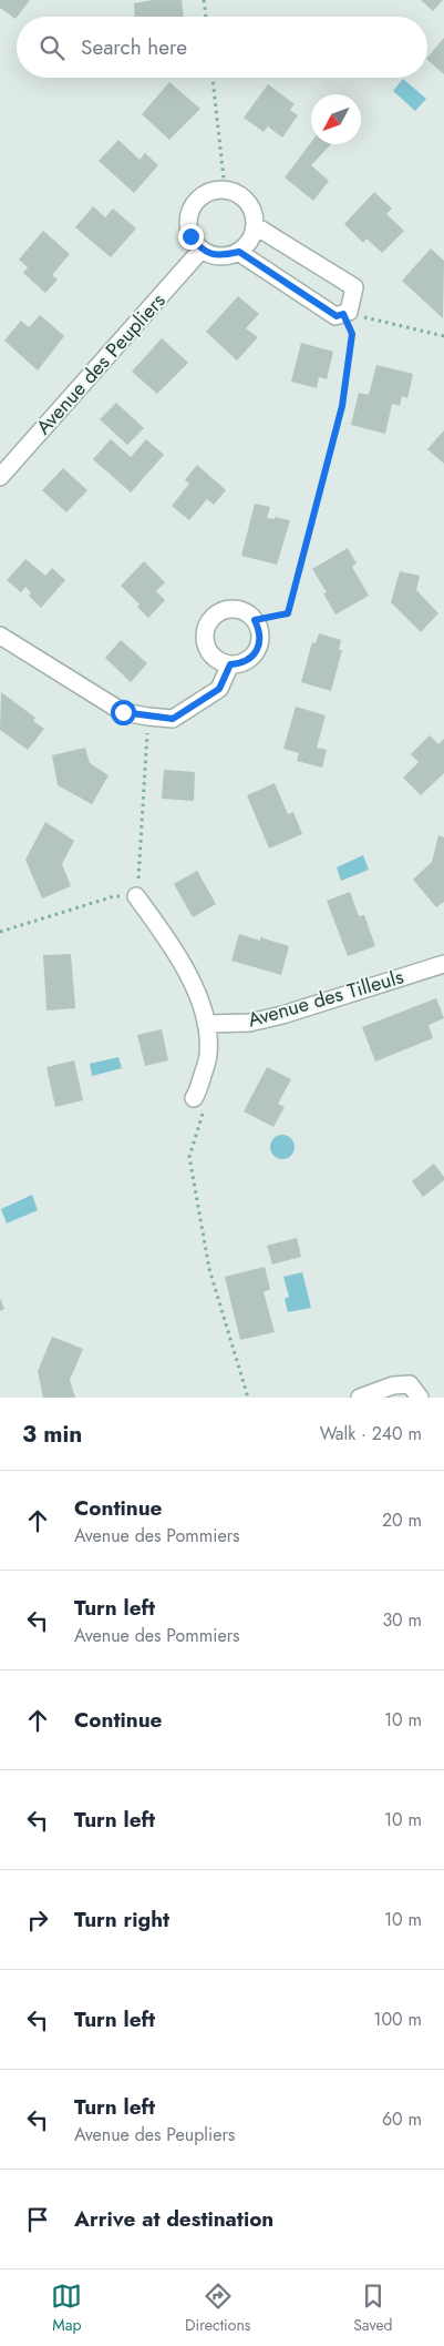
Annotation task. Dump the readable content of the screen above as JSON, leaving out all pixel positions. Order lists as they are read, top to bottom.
{
  "streets": {
    "street": ["Avenue des Peupliers", "Avenue des Tilleuls"]
  },
  "north": "bottom left",
  "page": {
    "search": "Search here",
    "heading": ["3 min", "Walk · 240 m"],
    "list": [
      ["Continue", "Avenue des Pommiers", "20 m"],
      ["Turn left", "Avenue des Pommiers", "30 m"],
      ["Continue", "10 m"],
      ["Turn left", "10 m"],
      ["Turn right", "10 m"],
      ["Turn left", "100 m"],
      ["Turn left", "Avenue des Peupliers", "60 m"],
      "Arrive at destination"
    ],
    "nav": ["Map", "Directions", "Saved"]
  }
}
